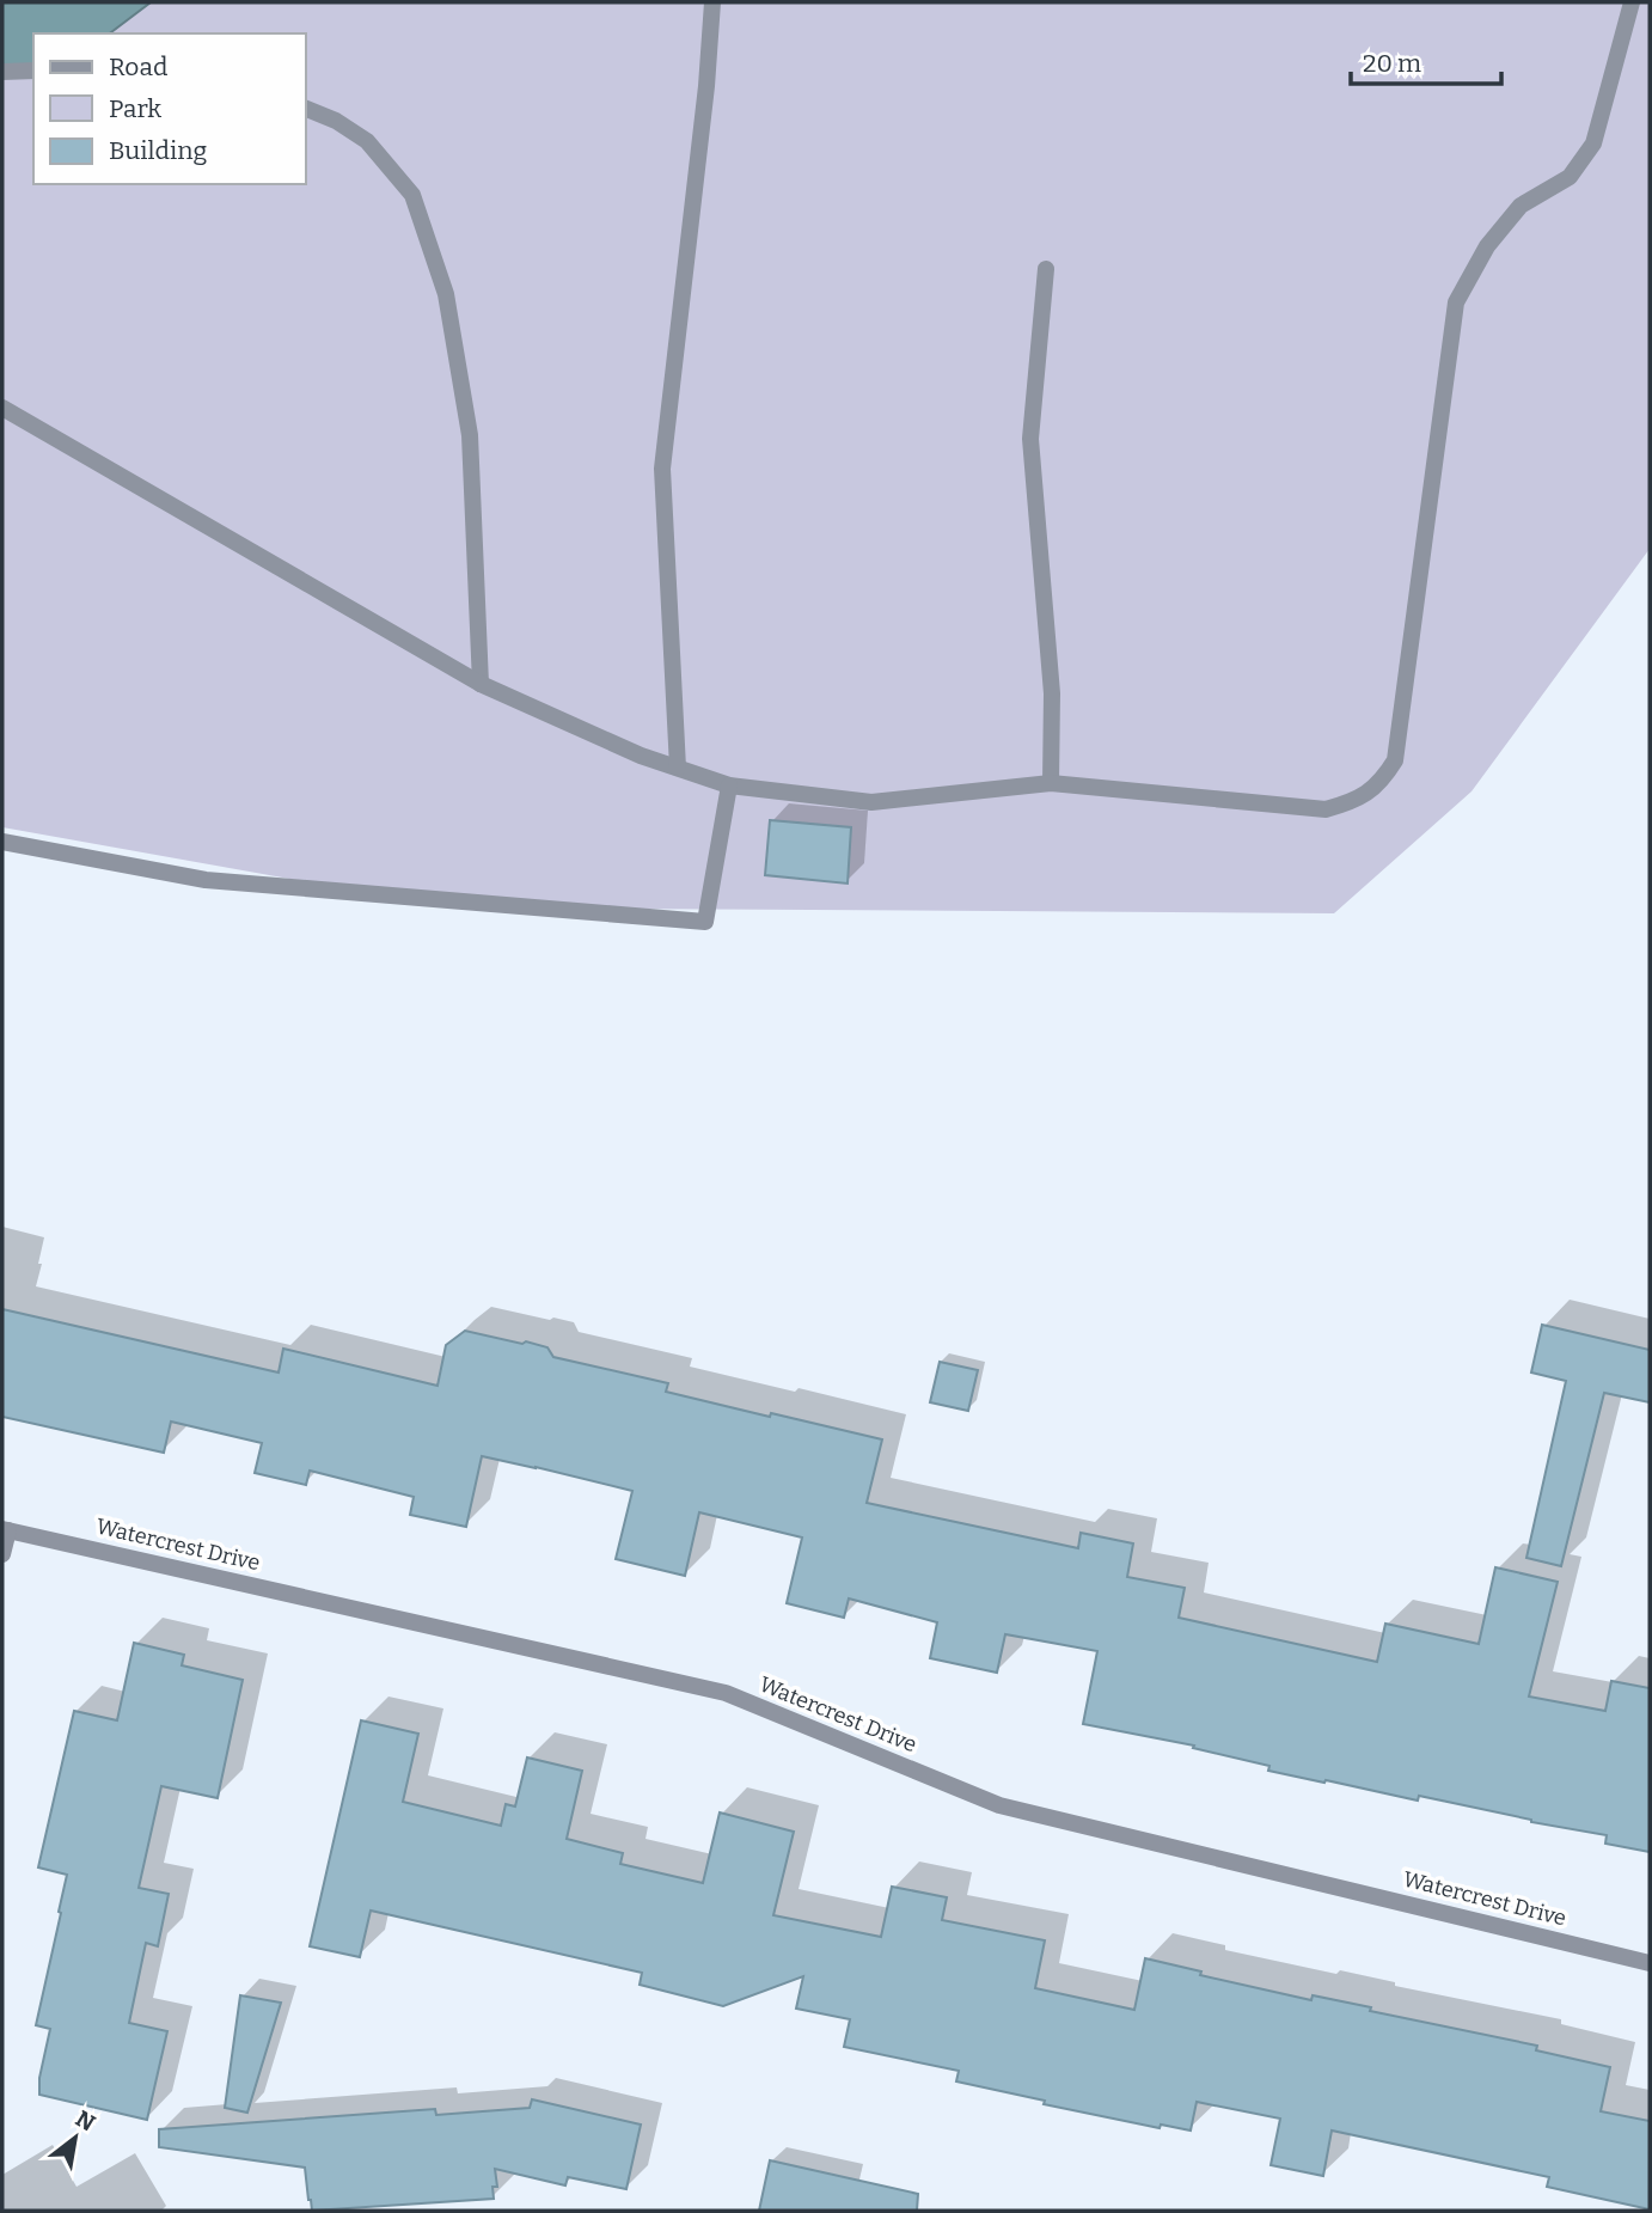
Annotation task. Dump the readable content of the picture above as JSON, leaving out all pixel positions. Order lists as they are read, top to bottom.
{
  "streets": {
    "street": ["Watercrest Drive"]
  },
  "legend": ["Road", "Park", "Building"],
  "scale_bar": "20 m",
  "north": "top right"
}
